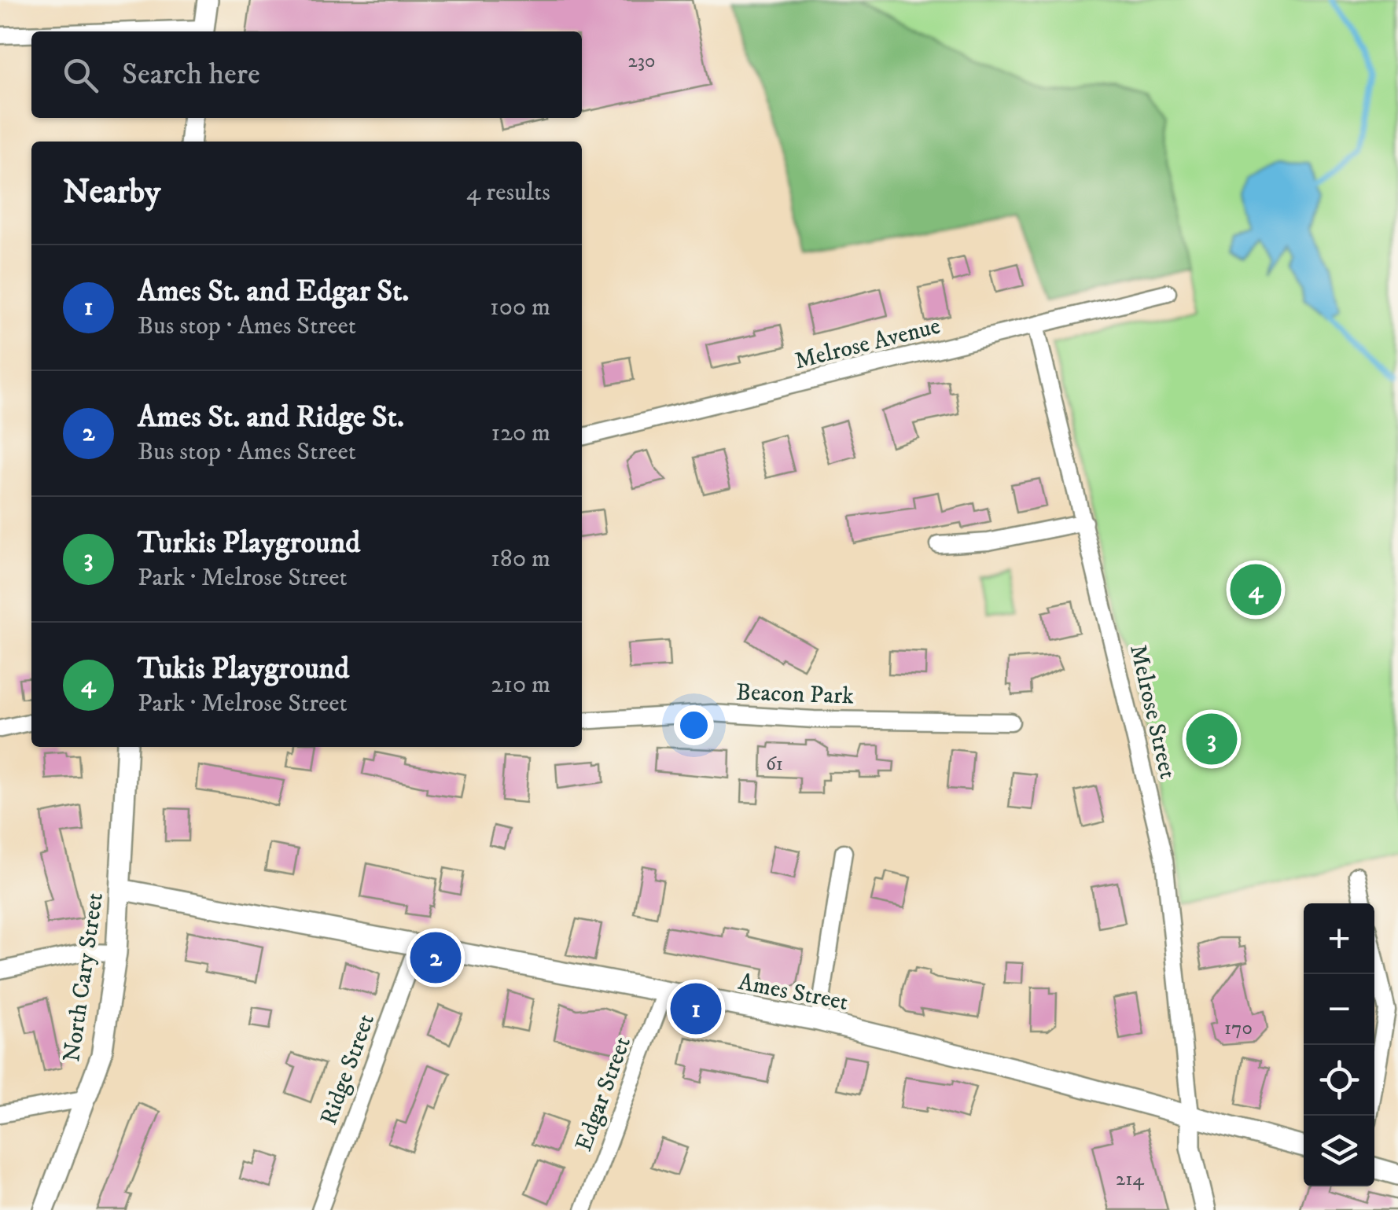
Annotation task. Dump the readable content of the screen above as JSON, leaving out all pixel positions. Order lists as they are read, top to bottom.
{
  "streets": {
    "street": [
      "Melrose Avenue",
      "Beacon Park",
      "Melrose Street",
      "North Cary Street",
      "Ames Street",
      "Ridge Street",
      "Edgar Street"
    ]
  },
  "crossings": [
    ["Melrose Avenue", "Melrose Street"],
    ["Melrose Street", "Ames Street"],
    ["North Cary Street", "Ames Street"],
    ["Ames Street", "Ridge Street"],
    ["Ames Street", "Edgar Street"]
  ],
  "house_numbers": [
    "230",
    "61",
    "170",
    "214"
  ],
  "page": {
    "search": "Search here",
    "heading": ["Nearby", "4 results"],
    "list": [
      {
        "mark": "1",
        "name": "Ames St. and Edgar St.",
        "note": "Bus stop · Ames Street",
        "value": "100 m"
      },
      {
        "mark": "2",
        "name": "Ames St. and Ridge St.",
        "note": "Bus stop · Ames Street",
        "value": "120 m"
      },
      {
        "mark": "3",
        "name": "Turkis Playground",
        "note": "Park · Melrose Street",
        "value": "180 m"
      },
      {
        "mark": "4",
        "name": "Tukis Playground",
        "note": "Park · Melrose Street",
        "value": "210 m"
      }
    ],
    "pins": [
      "4",
      "3",
      "2",
      "1"
    ],
    "map_buttons": ["+", "−"]
  }
}
